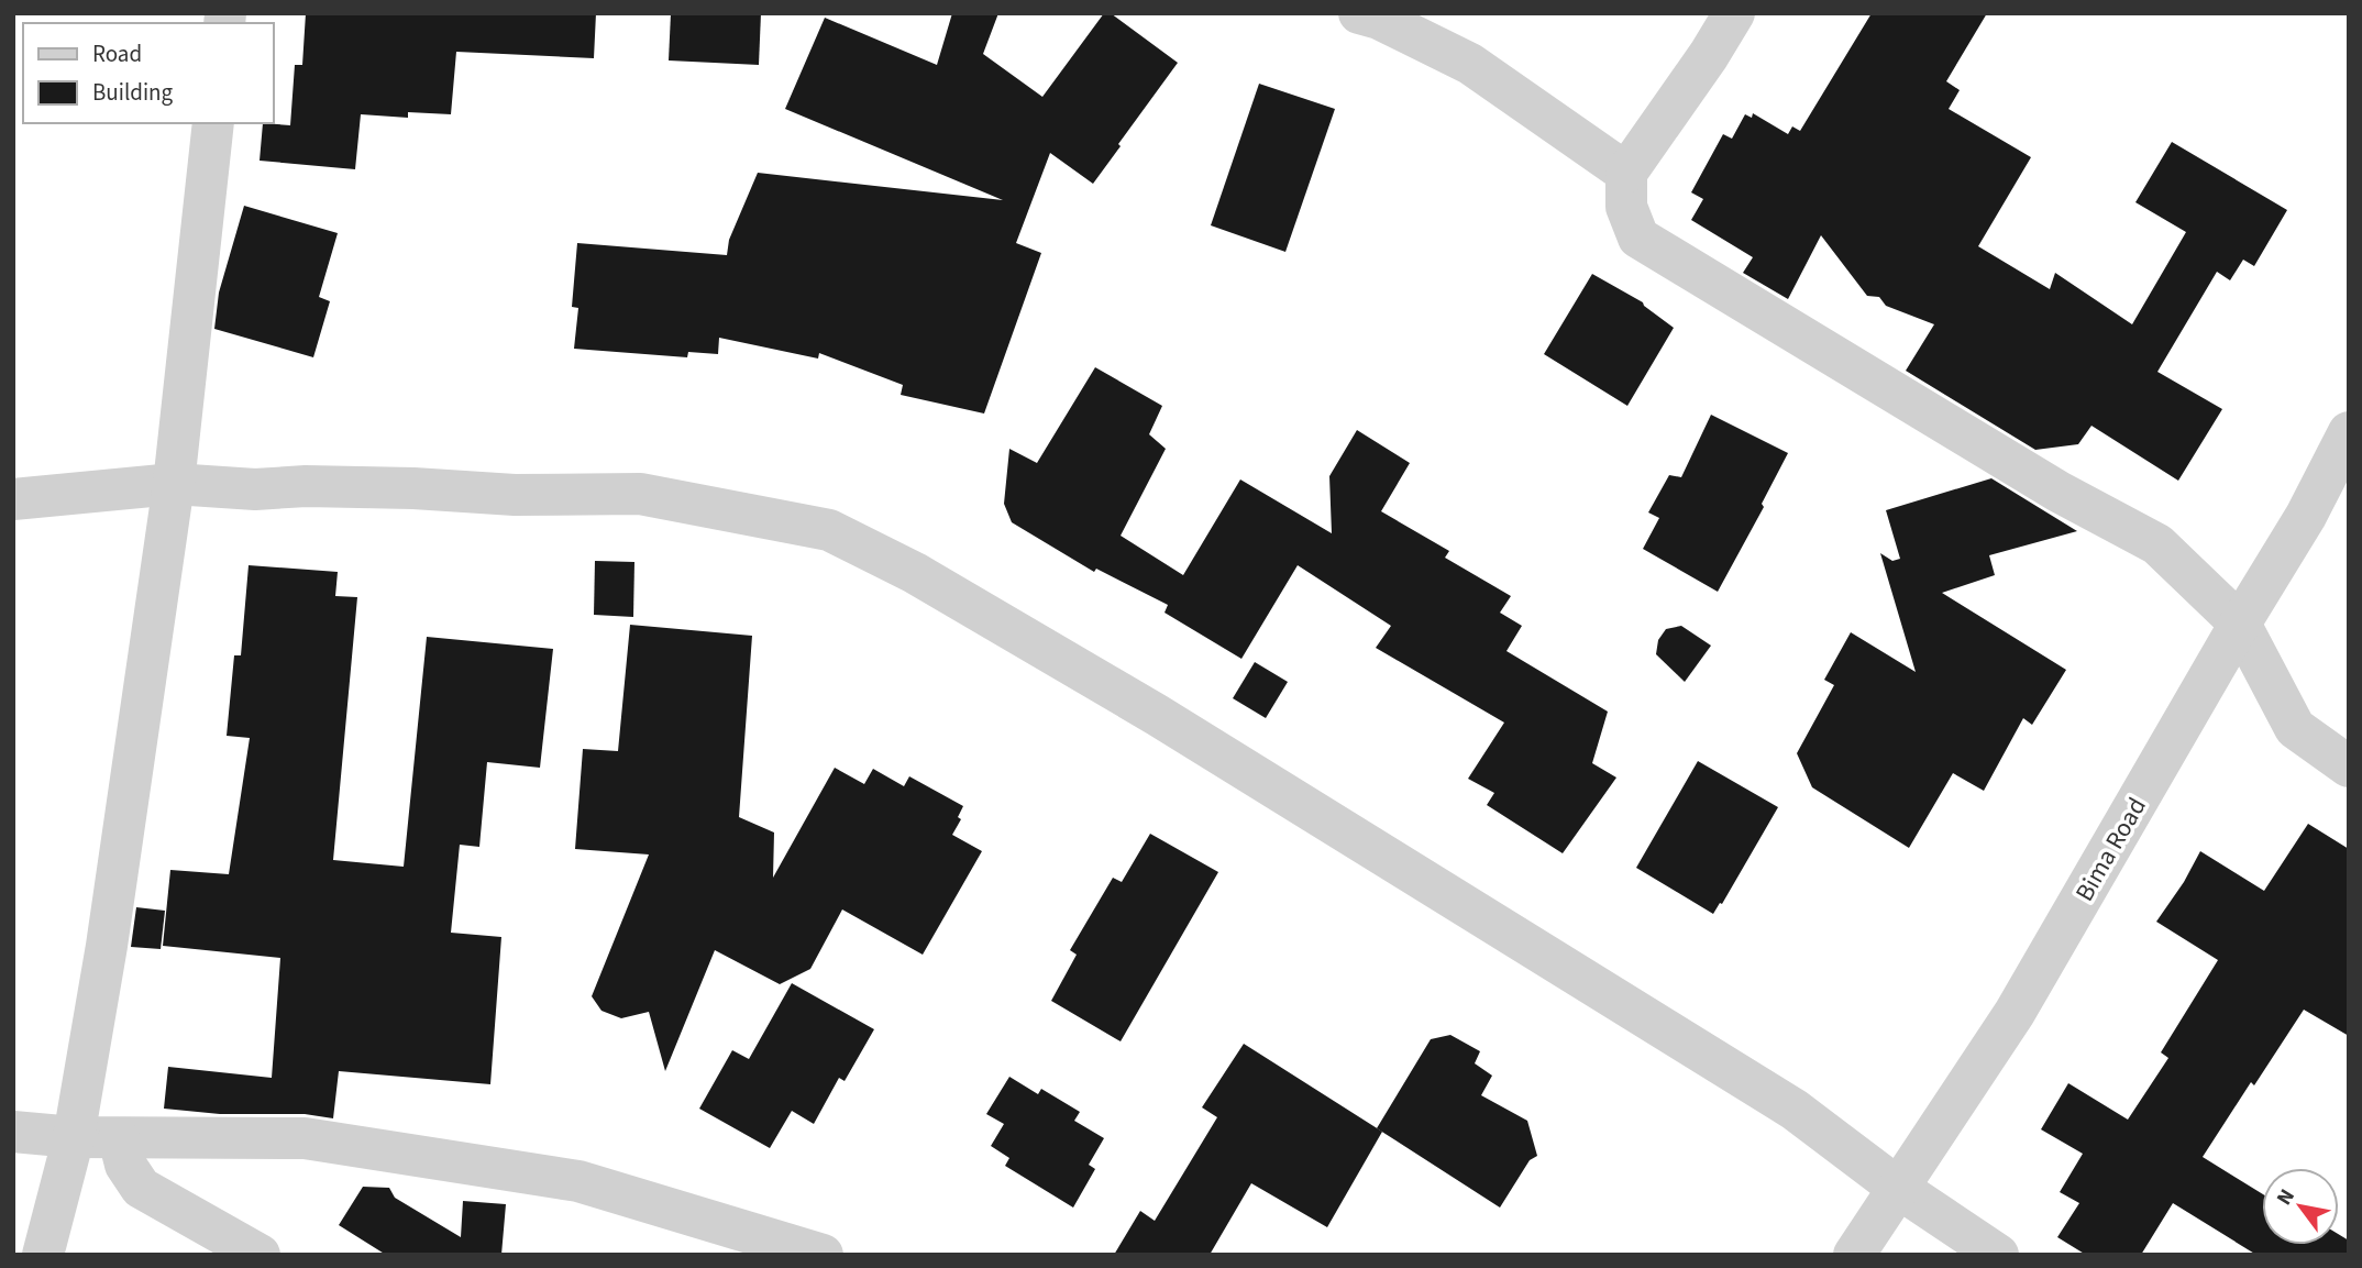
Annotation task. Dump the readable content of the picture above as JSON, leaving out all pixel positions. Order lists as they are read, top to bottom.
{
  "streets": {
    "street": ["Bima Road"]
  },
  "legend": ["Road", "Building"],
  "north": "top left"
}
